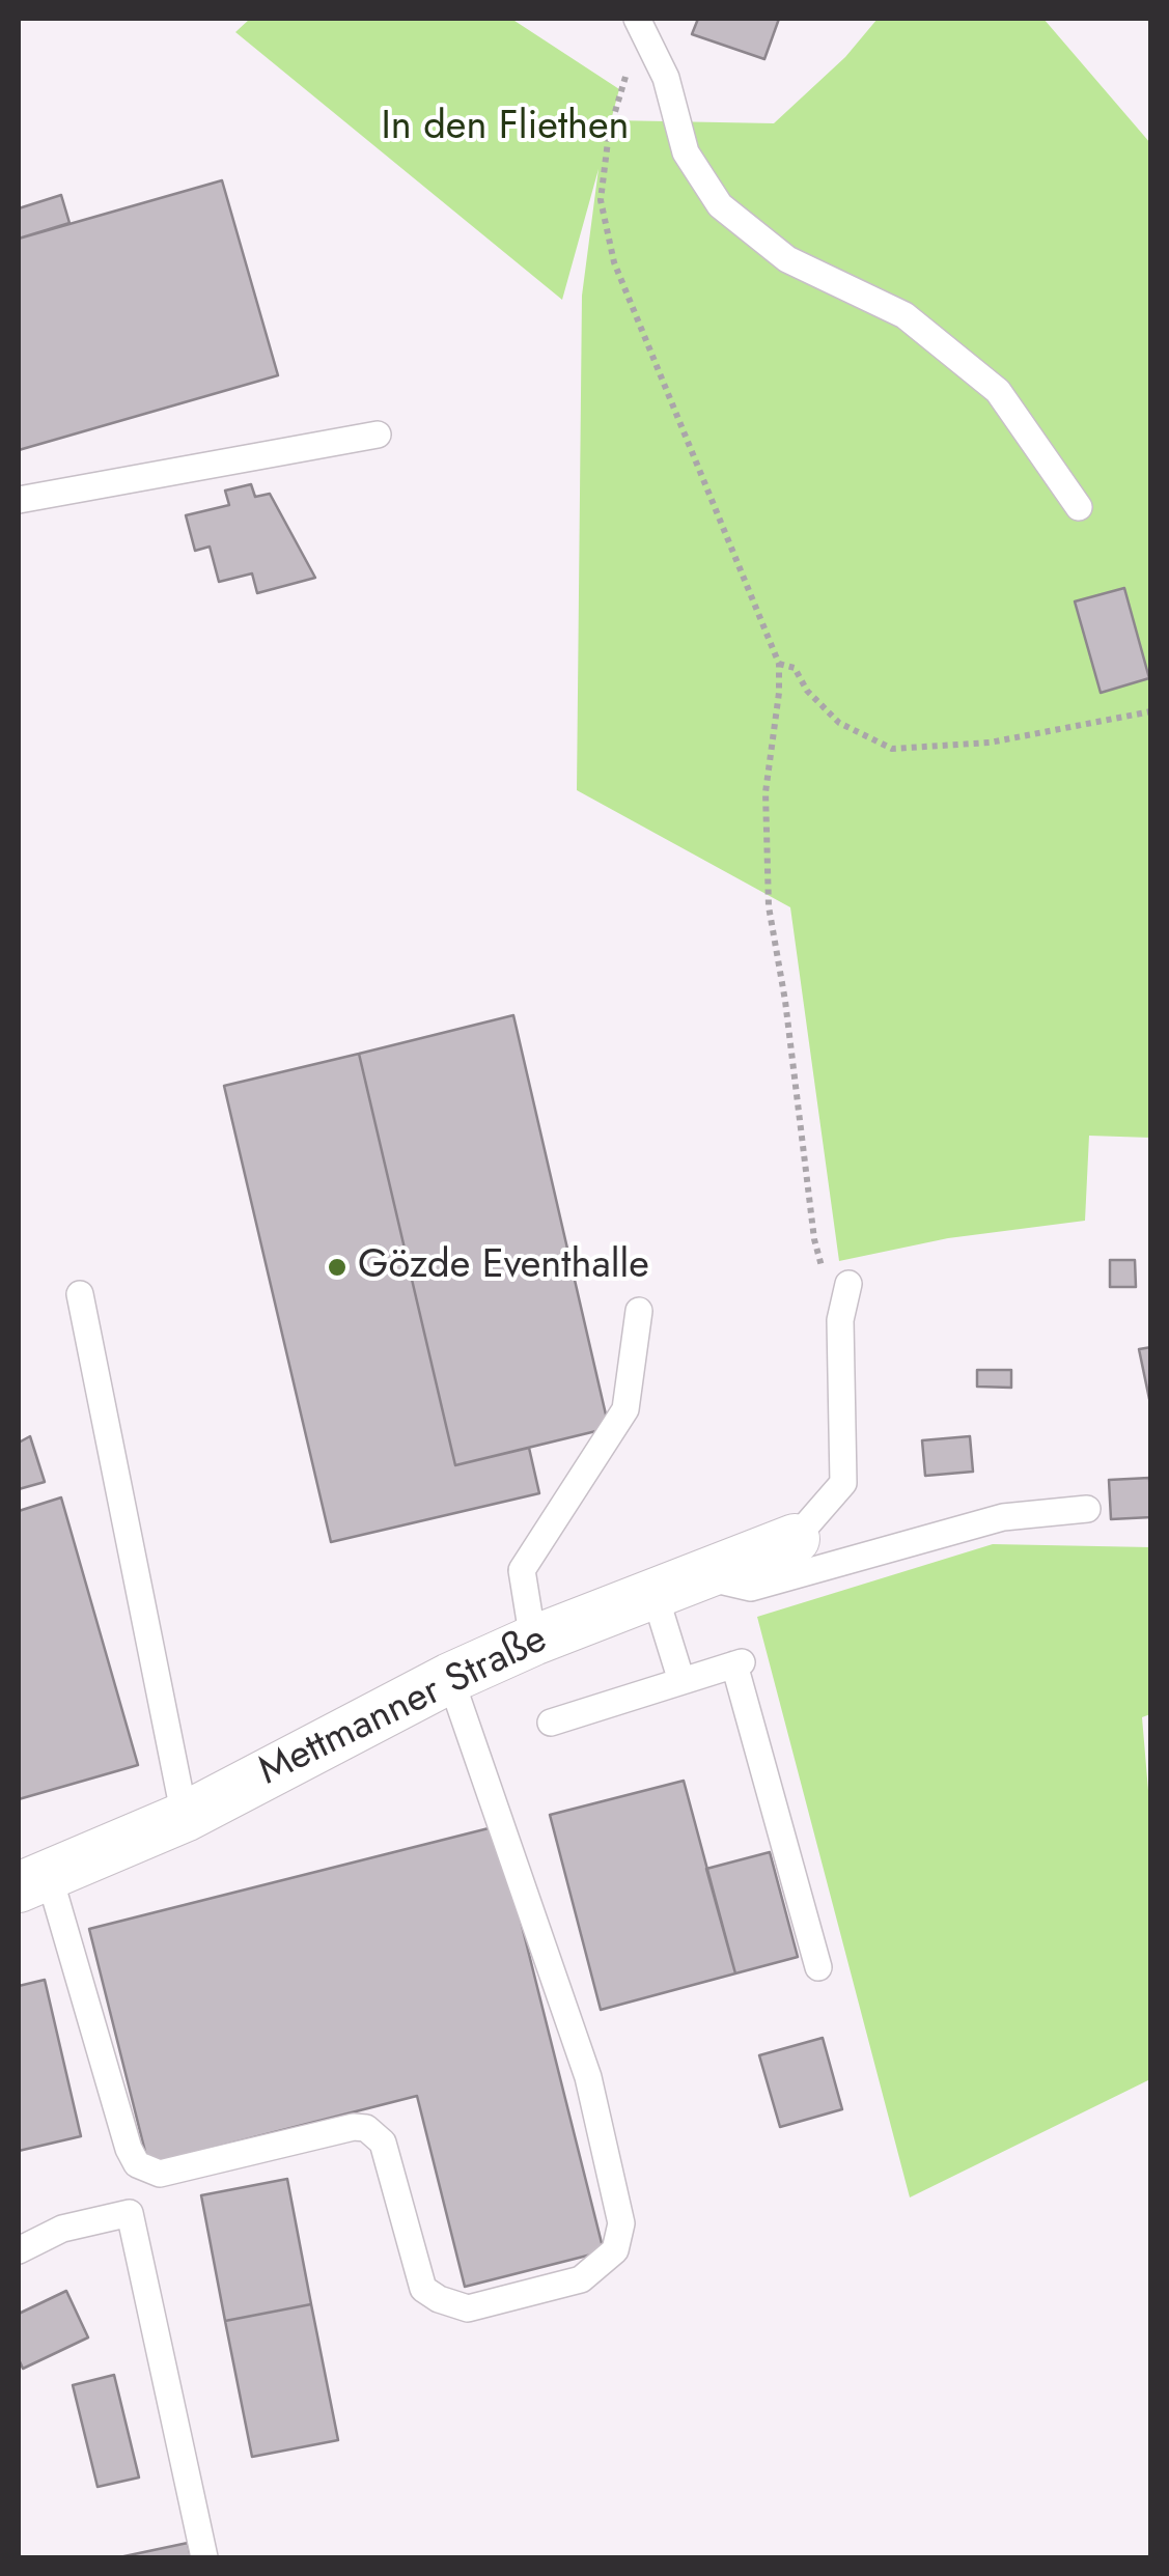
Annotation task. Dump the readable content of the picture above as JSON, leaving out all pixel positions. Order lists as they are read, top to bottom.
{
  "streets": {
    "street": ["Mettmanner Straße"]
  },
  "parks": ["In den Fliethen"],
  "places": ["Gözde Eventhalle"]
}
